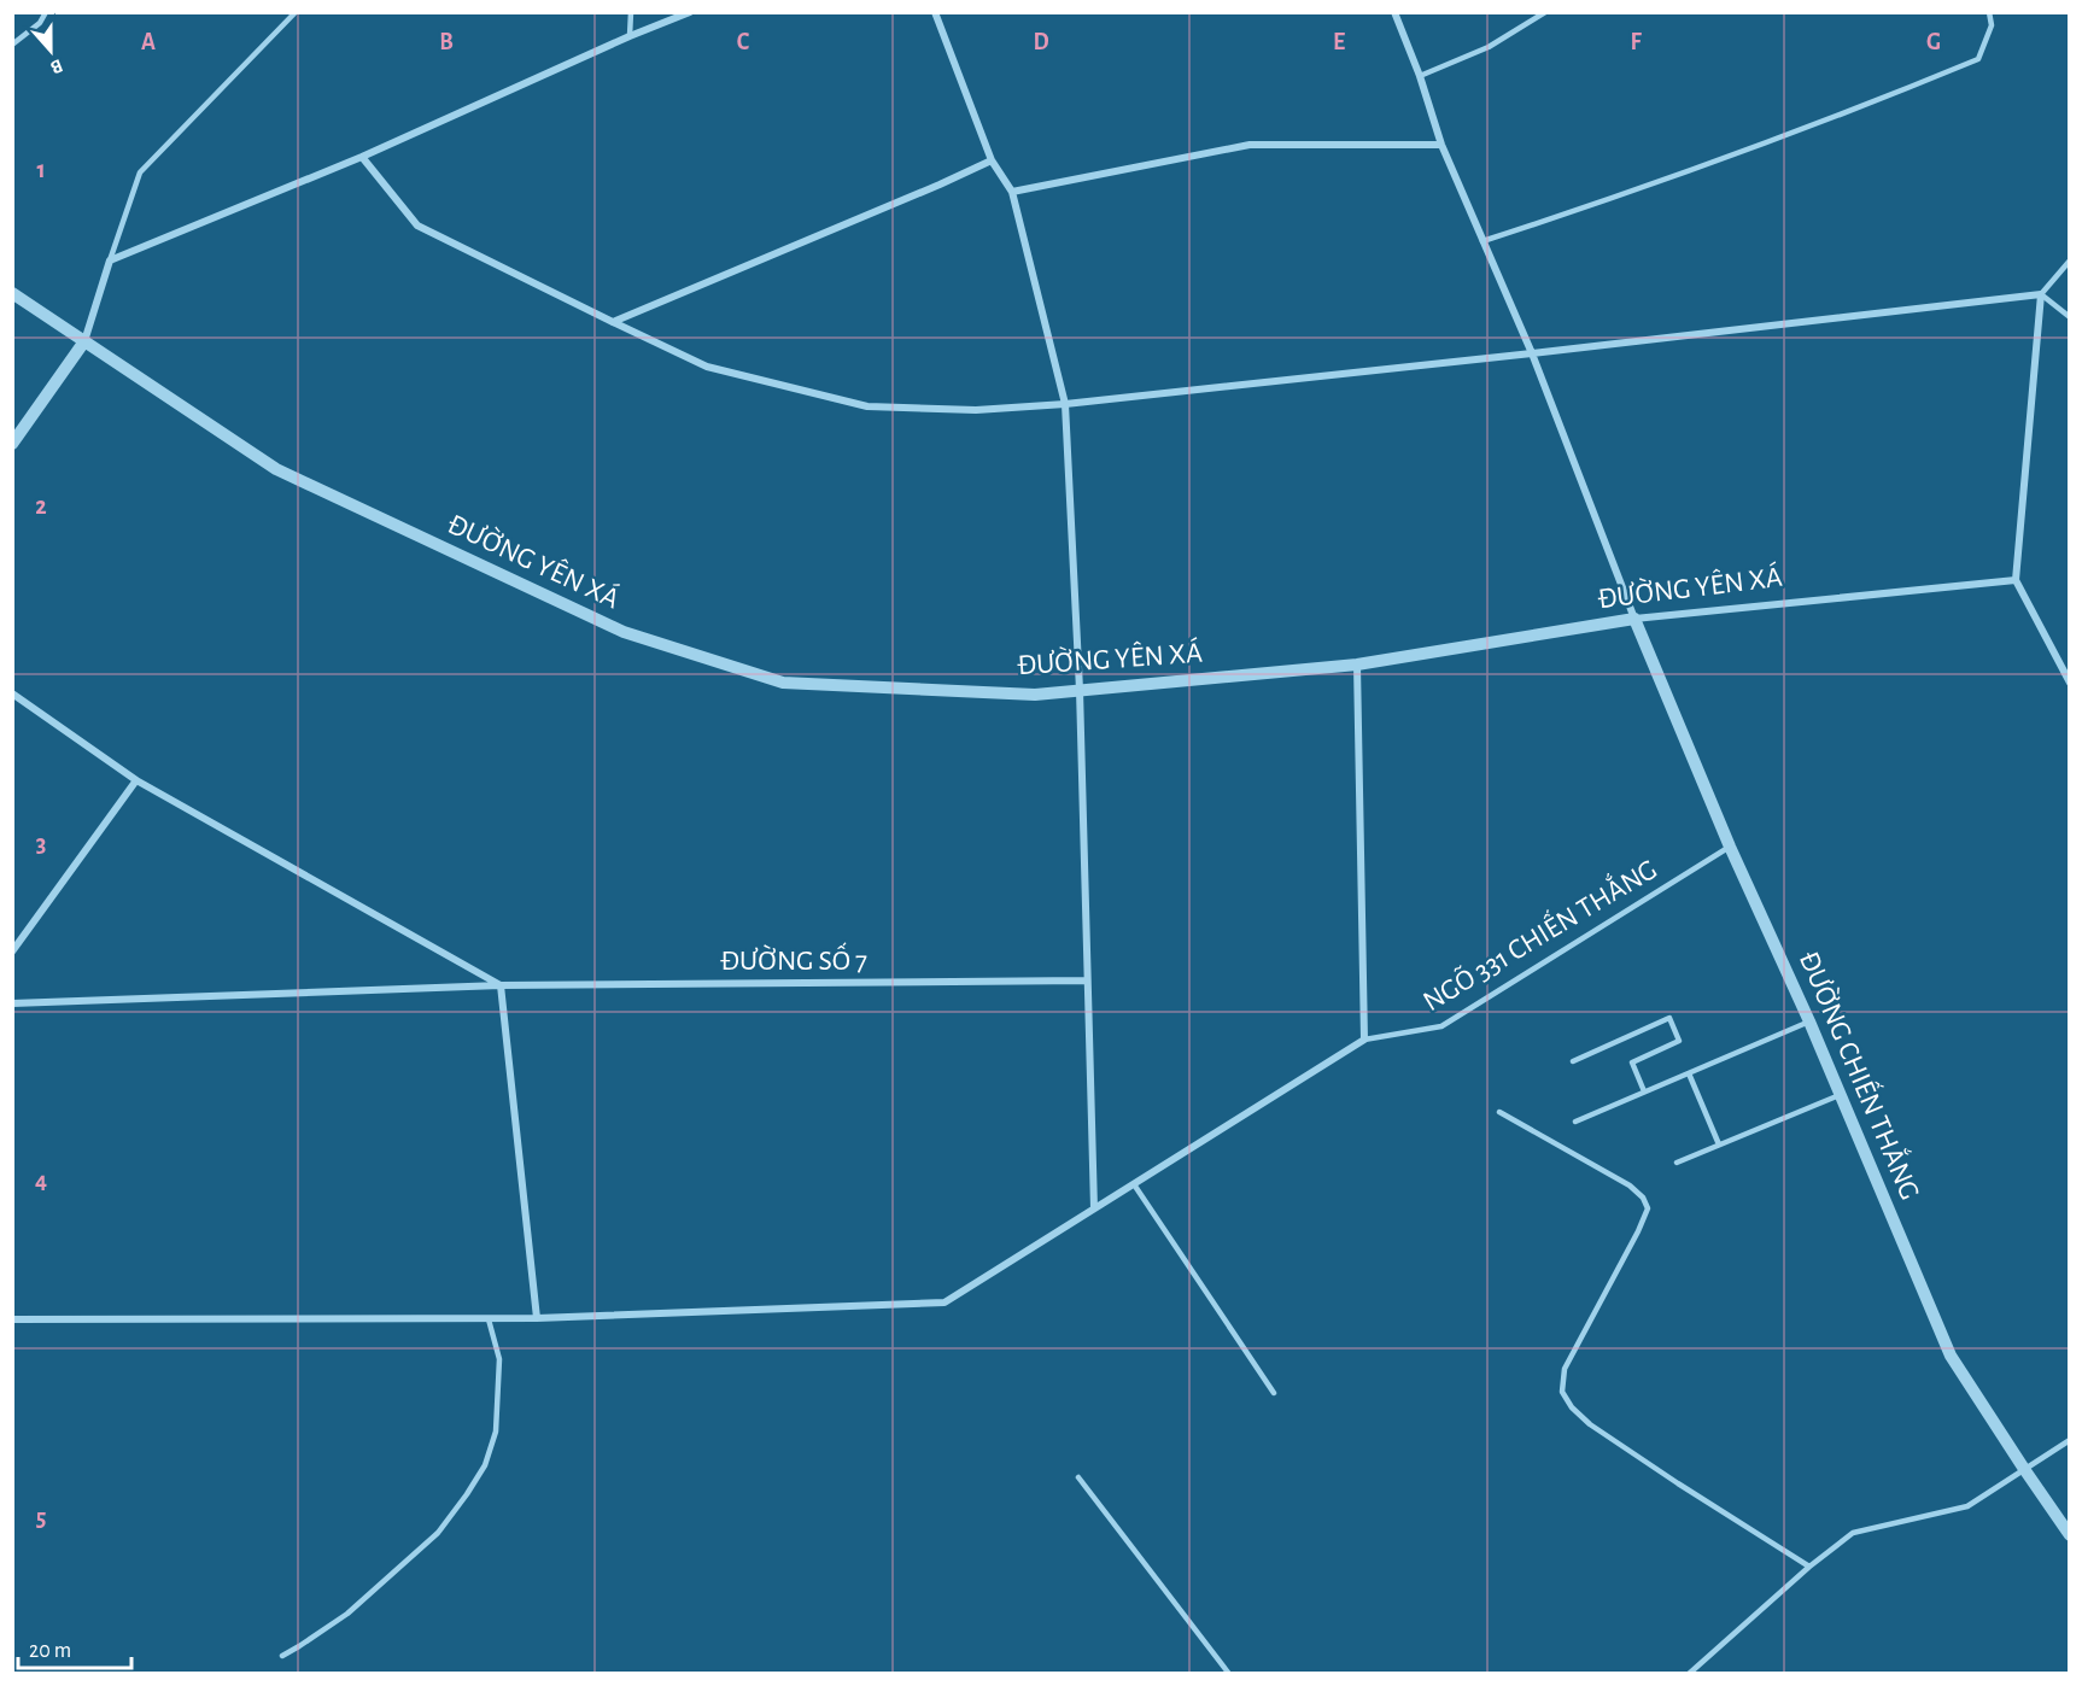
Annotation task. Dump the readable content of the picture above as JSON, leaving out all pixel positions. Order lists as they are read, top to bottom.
{
  "streets": {
    "street": ["ĐƯỜNG YÊN XÁ", "ĐƯỜNG SỐ 7", "ĐƯỜNG CHIẾN THẮNG"],
    "lane": ["NGÕ 331 CHIẾN THẮNG"]
  },
  "crossings": [
    ["ĐƯỜNG YÊN XÁ", "ĐƯỜNG CHIẾN THẮNG"],
    ["NGÕ 331 CHIẾN THẮNG", "ĐƯỜNG CHIẾN THẮNG"]
  ],
  "scale_bar": "20 m",
  "north": "bottom",
  "grid": {
    "columns": [
      "A",
      "B",
      "C",
      "D",
      "E",
      "F",
      "G"
    ],
    "rows": [
      "1",
      "2",
      "3",
      "4",
      "5"
    ]
  }
}
